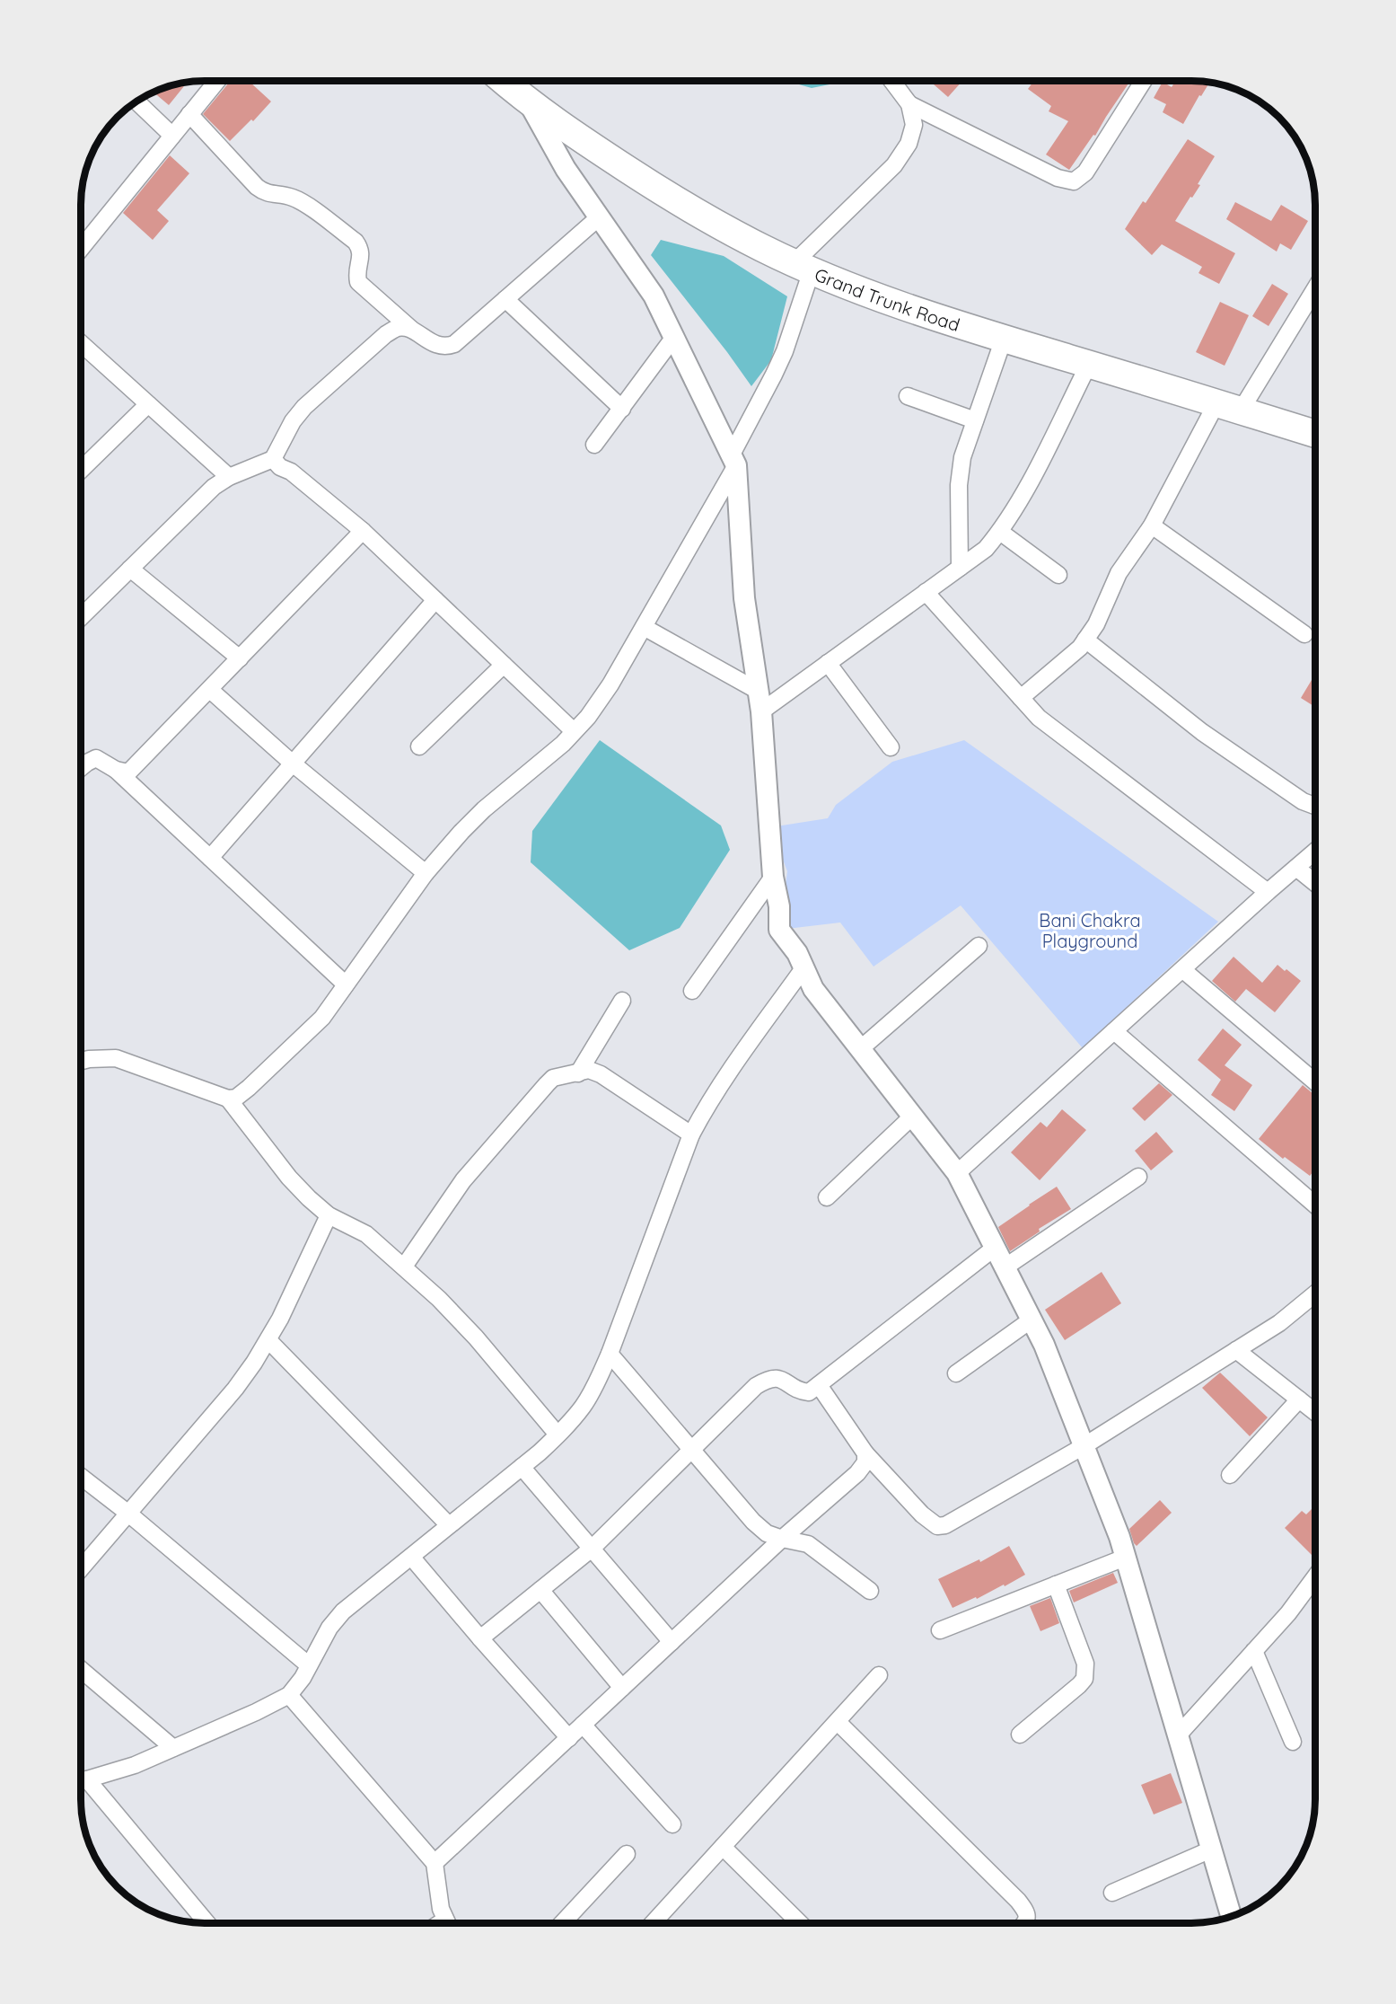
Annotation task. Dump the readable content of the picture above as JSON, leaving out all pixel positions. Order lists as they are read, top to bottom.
{
  "streets": {
    "main road": ["Grand Trunk Road"]
  },
  "parks": ["Bani Chakra Playground"]
}
